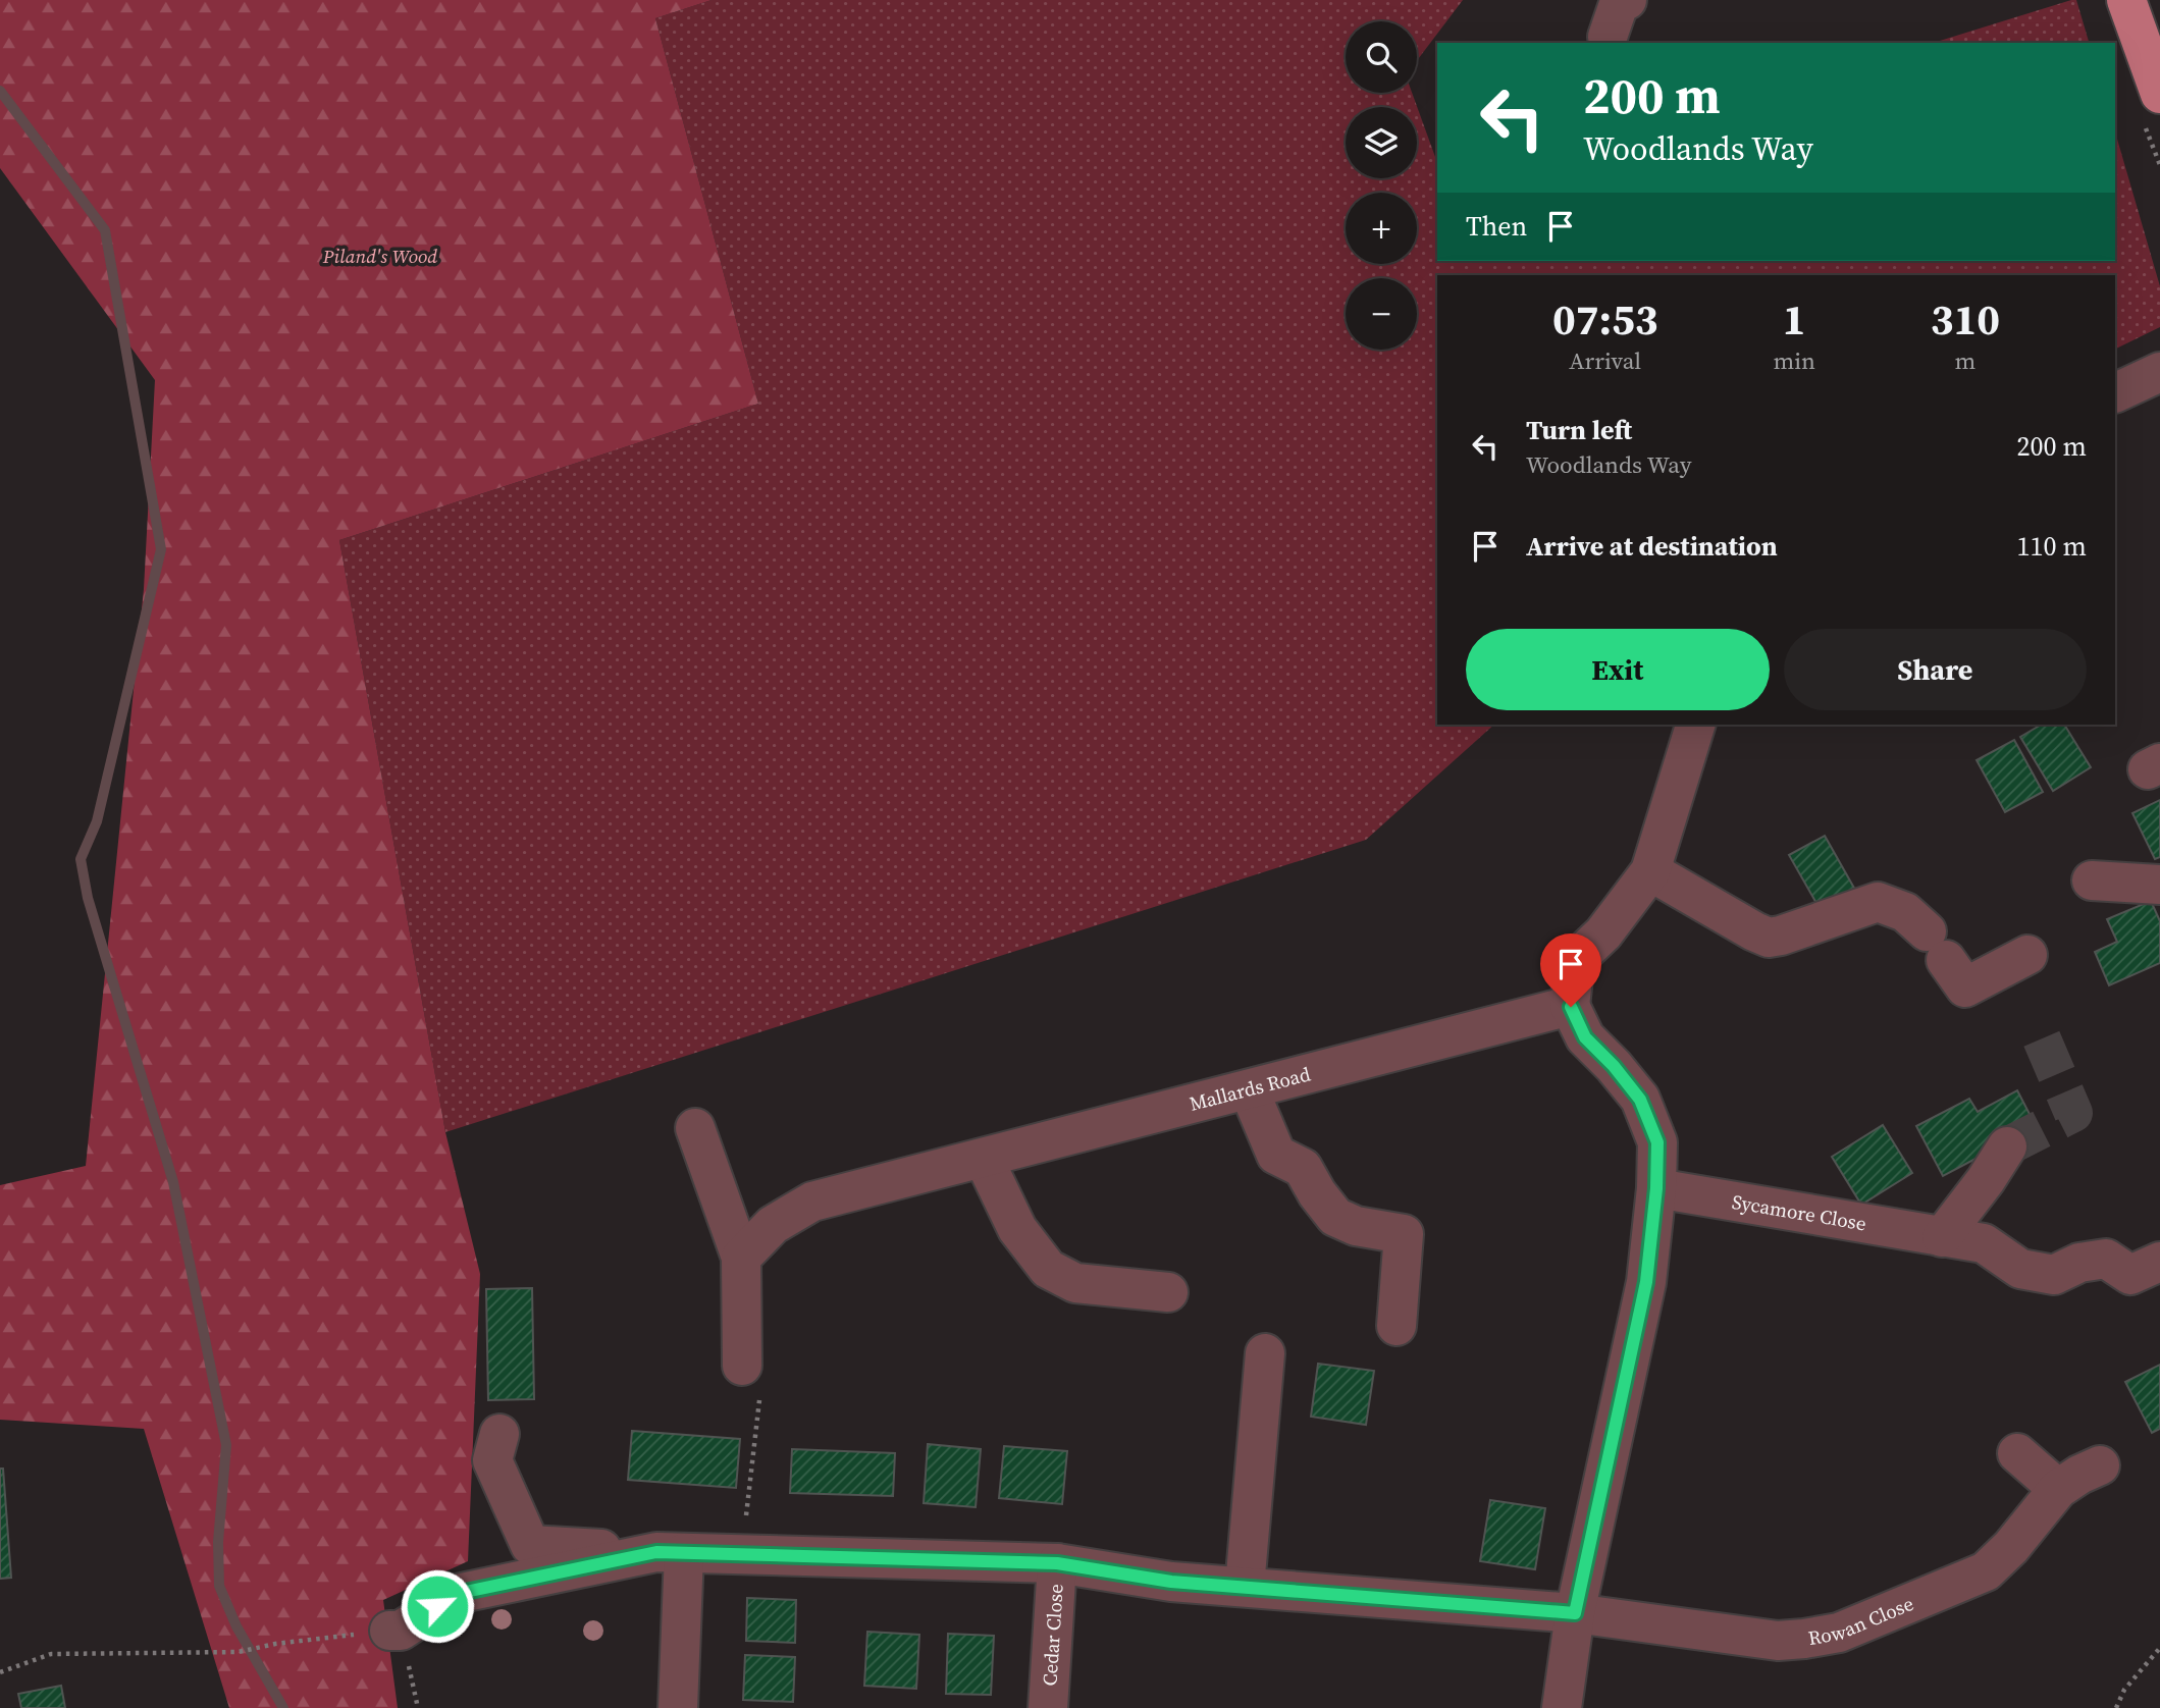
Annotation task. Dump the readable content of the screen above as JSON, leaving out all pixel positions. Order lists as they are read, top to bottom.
{
  "streets": {
    "street": [
      "Mallards Road",
      "Sycamore Close",
      "Rowan Close",
      "Cedar Close"
    ]
  },
  "crossings": [
    ["Rowan Close", "Cedar Close"]
  ],
  "parks": ["Piland's Wood"],
  "page": {
    "map_buttons": ["+", "−"],
    "turn": ["200 m", "Woodlands Way"],
    "then": "Then",
    "eta": [
      "07:53",
      "Arrival",
      "1",
      "min",
      "310",
      "m"
    ],
    "list": [
      {
        "name": "Turn left",
        "note": "Woodlands Way",
        "value": "200 m"
      },
      {
        "name": "Arrive at destination",
        "value": "110 m"
      }
    ],
    "buttons": ["Exit", "Share"]
  }
}
